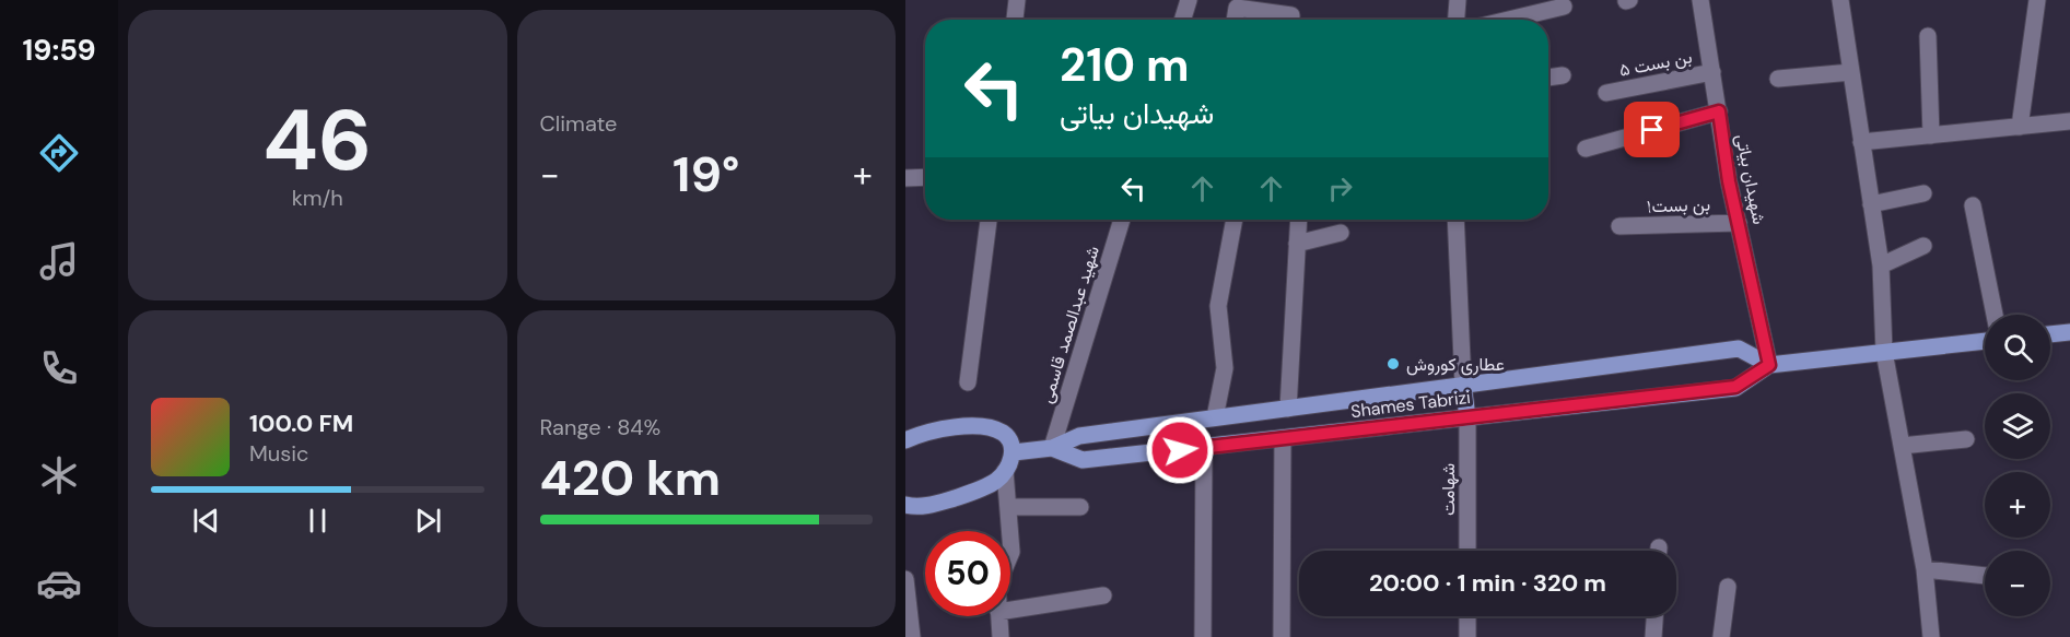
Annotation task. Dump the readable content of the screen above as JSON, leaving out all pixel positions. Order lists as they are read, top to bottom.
{
  "streets": {
    "main road": ["Shames Tabrizi"],
    "street": [
      "بن بست ۵",
      "شهیدان بیاتی",
      "بن بست۱",
      "شهید عبدالصمد قاسمی",
      "شهامت"
    ]
  },
  "crossings": [
    ["بن بست ۵", "شهیدان بیاتی"],
    ["شهیدان بیاتی", "بن بست۱"],
    ["شهیدان بیاتی", "Shames Tabrizi"],
    ["شهید عبدالصمد قاسمی", "Shames Tabrizi"],
    ["Shames Tabrizi", "شهامت"]
  ],
  "places": ["عطاری کوروش"],
  "page": {
    "tabs": "19:59",
    "tile": [
      ["46", "km/h"],
      "Climate",
      ["Range · 84%", "420 km"]
    ],
    "turn": ["210 m", "شهیدان بیاتی"],
    "heat": ["−", "19°", "+"],
    "map_buttons": ["+", "−"],
    "song": ["100.0 FM", "Music"],
    "limit": "50",
    "trip": "20:00 · 1 min · 320 m"
  }
}
